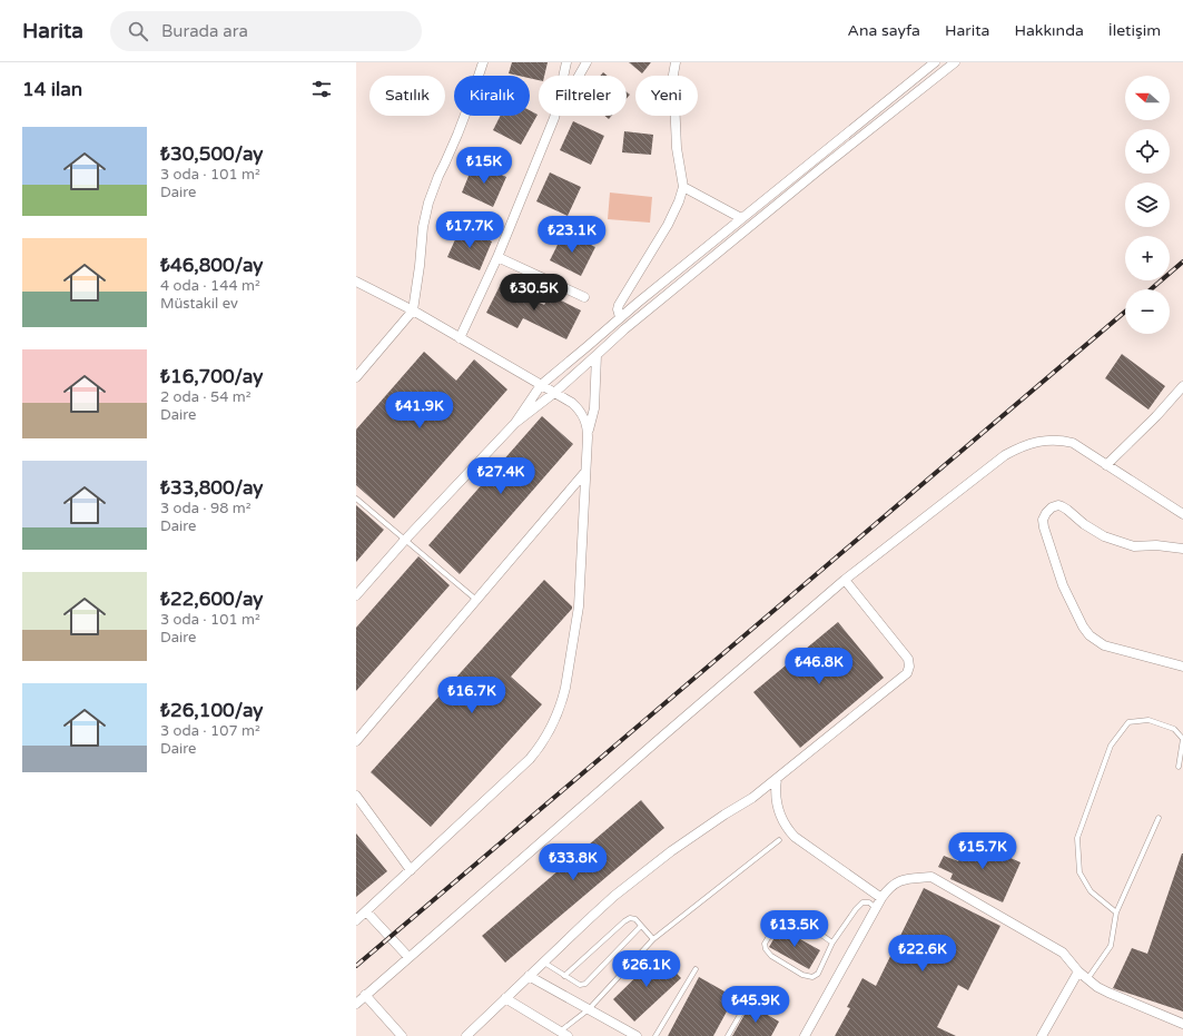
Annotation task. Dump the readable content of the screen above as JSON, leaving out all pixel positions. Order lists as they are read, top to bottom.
{
  "north": "left",
  "page": {
    "header": "Harita",
    "search": "Burada ara",
    "nav": [
      "Ana sayfa",
      "Harita",
      "Hakkında",
      "İletişim"
    ],
    "heading": "14 ilan",
    "map_buttons": ["+", "−"],
    "chip": [
      "Satılık",
      "Kiralık",
      "Filtreler",
      "Yeni"
    ],
    "list": [
      {
        "name": "₺30,500/ay",
        "note": "3 oda · 101 m² · Daire"
      },
      {
        "name": "₺46,800/ay",
        "note": "4 oda · 144 m² · Müstakil ev"
      },
      {
        "name": "₺16,700/ay",
        "note": "2 oda · 54 m² · Daire"
      },
      {
        "name": "₺33,800/ay",
        "note": "3 oda · 98 m² · Daire"
      },
      {
        "name": "₺22,600/ay",
        "note": "3 oda · 101 m² · Daire"
      },
      {
        "name": "₺26,100/ay",
        "note": "3 oda · 107 m² · Daire"
      }
    ],
    "price": [
      "₺15K",
      "₺17.7K",
      "₺23.1K",
      "₺30.5K",
      "₺41.9K",
      "₺27.4K",
      "₺46.8K",
      "₺16.7K",
      "₺15.7K",
      "₺33.8K",
      "₺13.5K",
      "₺22.6K",
      "₺26.1K",
      "₺45.9K"
    ]
  }
}
